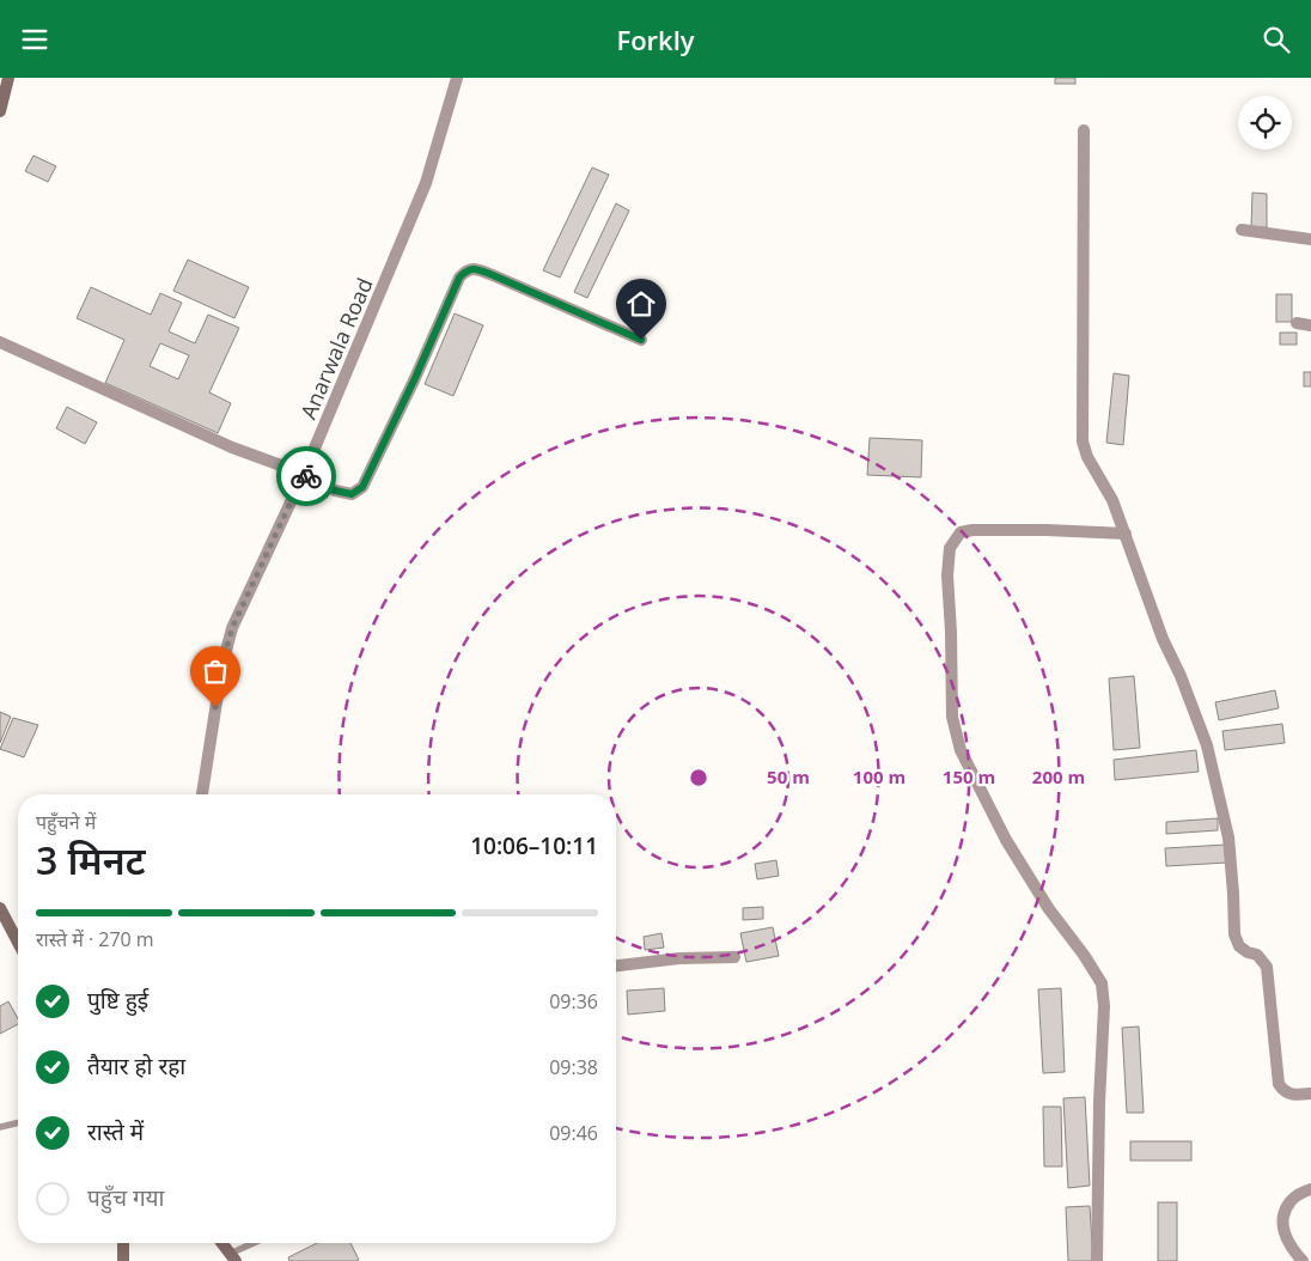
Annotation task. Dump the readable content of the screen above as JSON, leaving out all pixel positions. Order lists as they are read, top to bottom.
{
  "streets": {
    "street": ["Anarwala Road"]
  },
  "page": {
    "header": "Forkly",
    "heading": ["3 मिनट", "पहुँचने में", "10:06–10:11"],
    "bar": "रास्ते में · 270 m",
    "list": [
      ["पुष्टि हुई", "09:36"],
      ["तैयार हो रहा", "09:38"],
      ["रास्ते में", "09:46"],
      "पहुँच गया"
    ]
  },
  "rings": [
    "50 m",
    "100 m",
    "150 m",
    "200 m"
  ]
}
